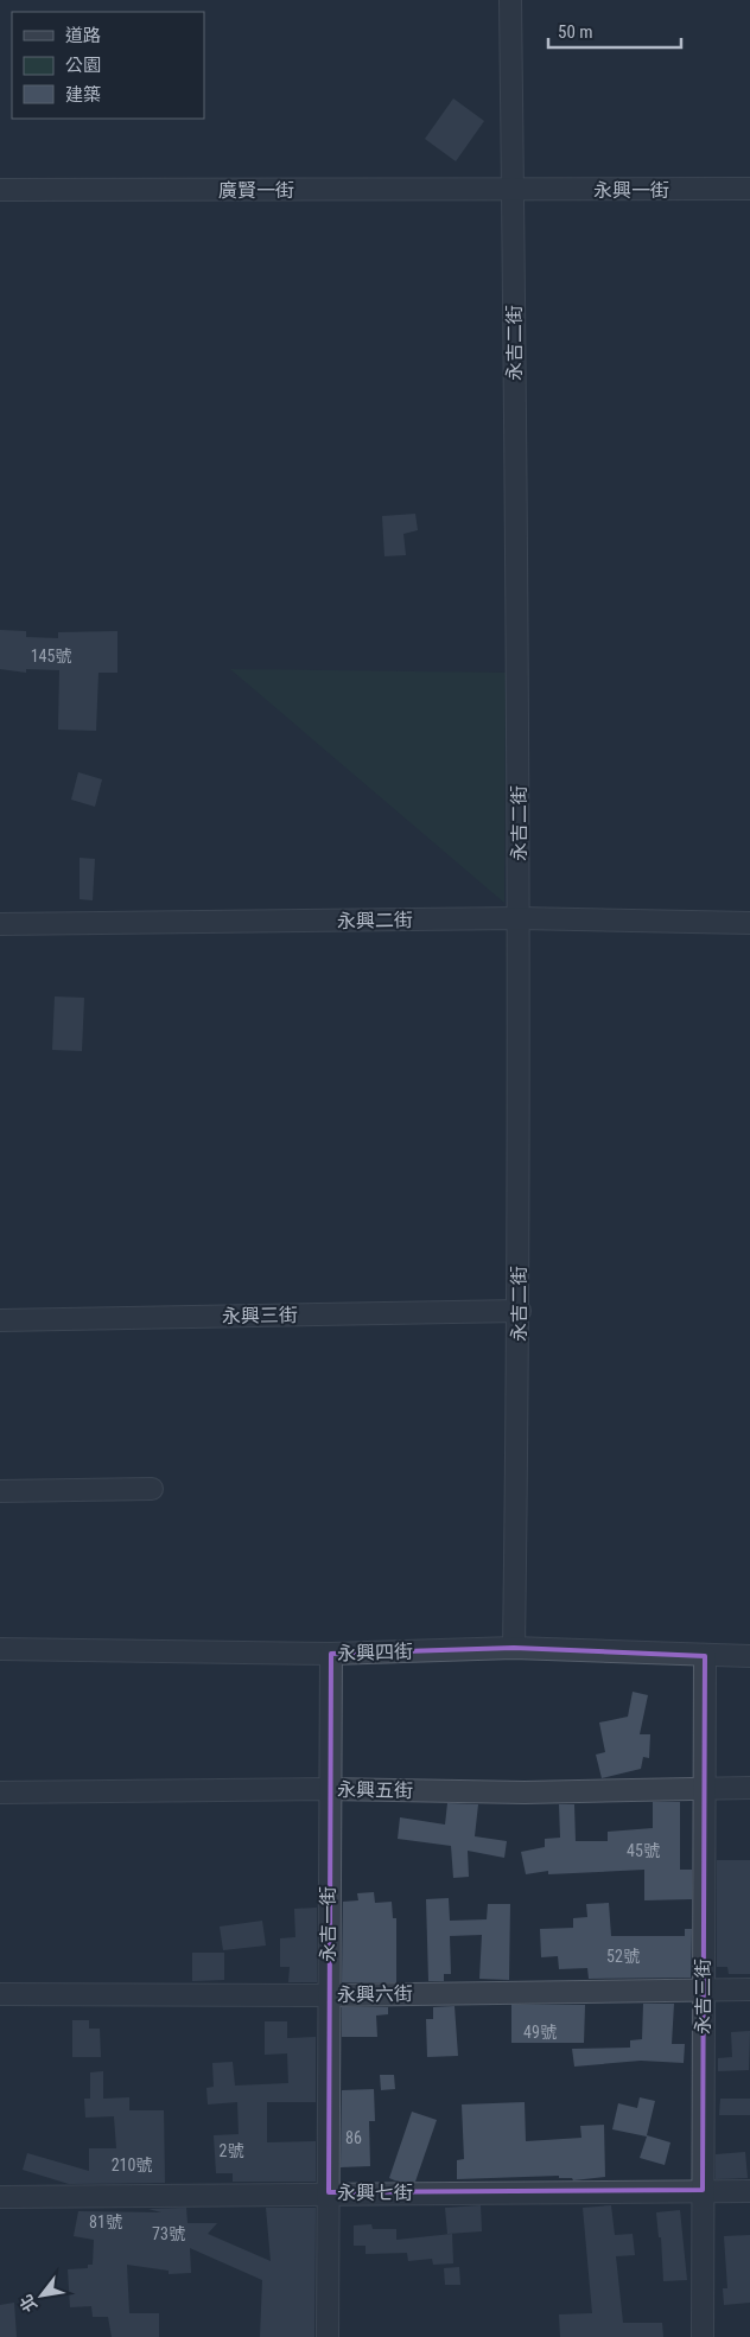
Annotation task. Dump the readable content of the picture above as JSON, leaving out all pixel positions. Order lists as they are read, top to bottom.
{
  "streets": {
    "street": [
      "廣賢一街",
      "永興一街",
      "永吉二街",
      "永興二街",
      "永興三街",
      "永興四街",
      "永興五街",
      "永吉一街",
      "永興六街",
      "永吉三街",
      "永興七街"
    ]
  },
  "crossings": [
    ["廣賢一街", "永興一街"],
    ["廣賢一街", "永吉二街"],
    ["永興一街", "永吉二街"],
    ["永吉二街", "永興二街"],
    ["永吉二街", "永興三街"],
    ["永吉二街", "永興四街"],
    ["永興四街", "永吉一街"],
    ["永興四街", "永吉三街"],
    ["永興五街", "永吉一街"],
    ["永興五街", "永吉三街"],
    ["永吉一街", "永興六街"],
    ["永吉一街", "永興七街"],
    ["永興六街", "永吉三街"],
    ["永吉三街", "永興七街"]
  ],
  "house_numbers": [
    "145號",
    "45號",
    "52號",
    "49號",
    "86",
    "2號",
    "210號",
    "81號",
    "73號"
  ],
  "legend": ["道路", "公園", "建築"],
  "scale_bar": "50 m",
  "north": "bottom left"
}
